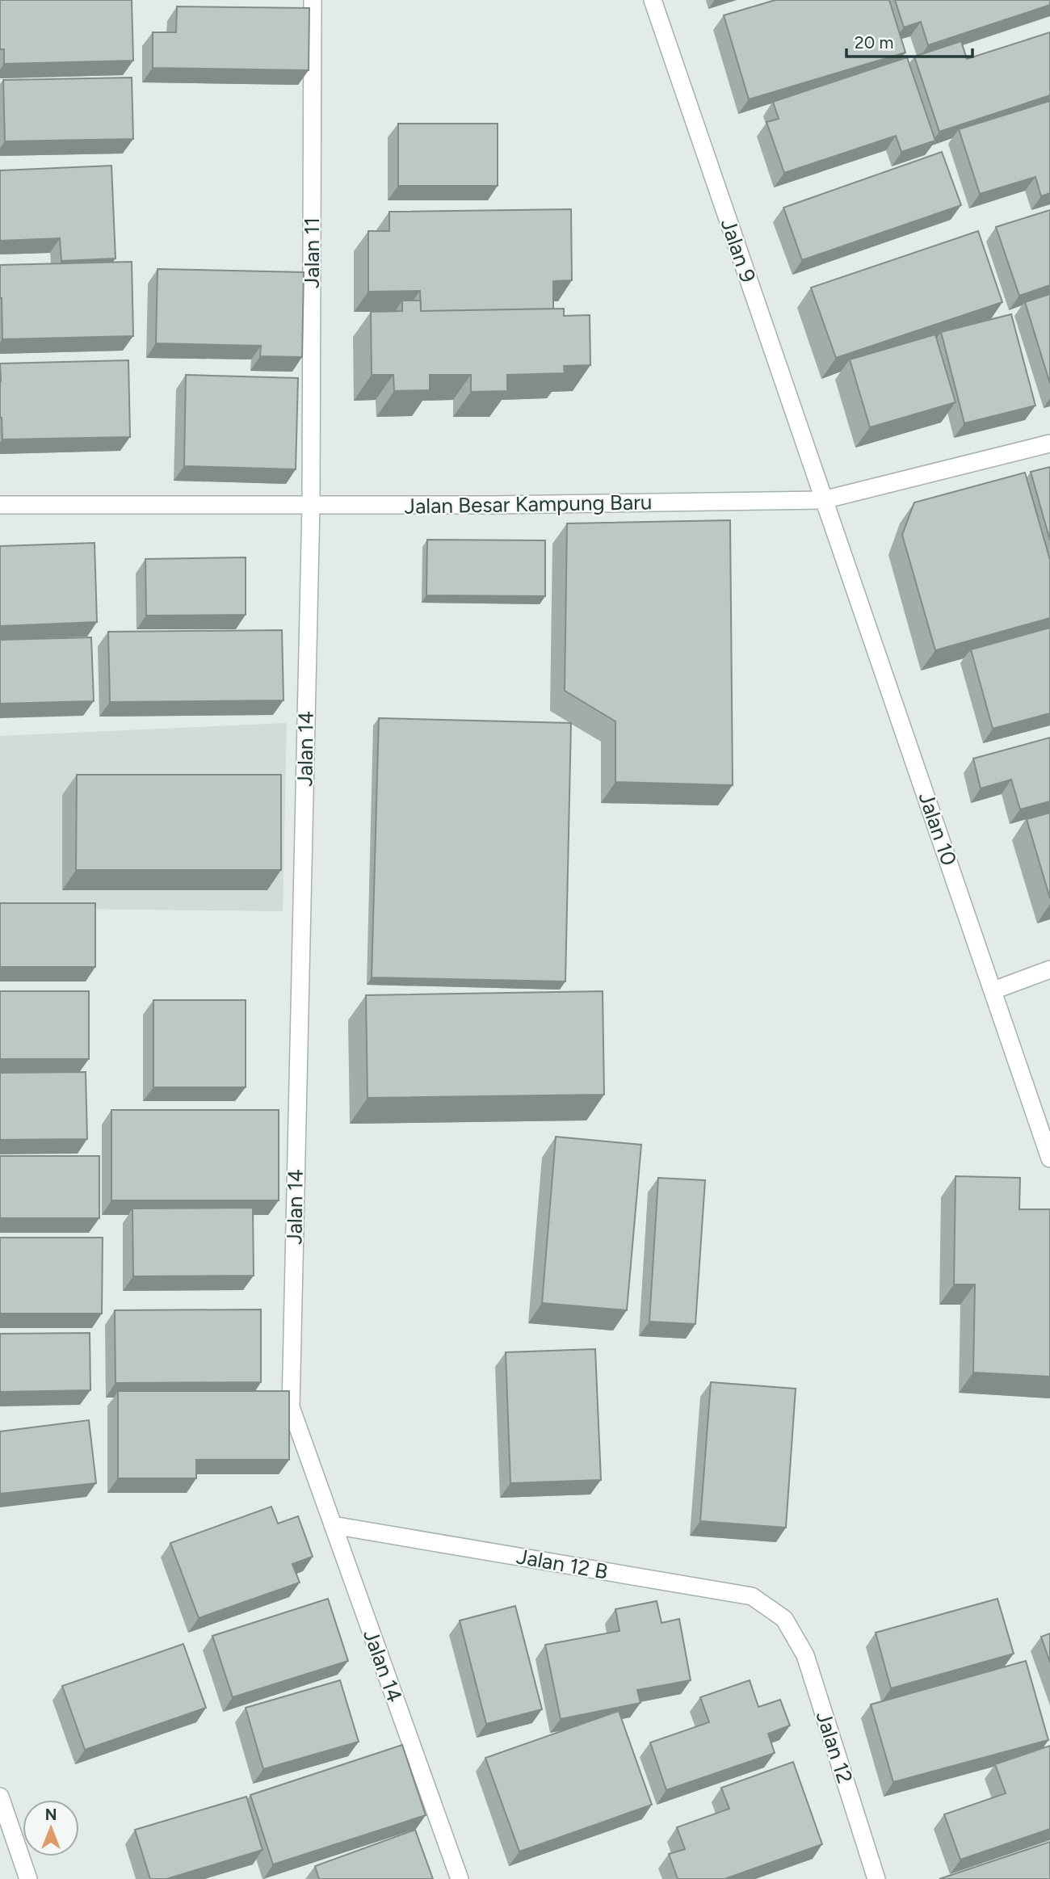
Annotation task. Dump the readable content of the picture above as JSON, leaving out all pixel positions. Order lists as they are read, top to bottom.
{
  "streets": {
    "street": [
      "Jalan 9",
      "Jalan 11",
      "Jalan Besar Kampung Baru",
      "Jalan 14",
      "Jalan 10",
      "Jalan 12 B",
      "Jalan 12"
    ]
  },
  "crossings": [
    ["Jalan 9", "Jalan Besar Kampung Baru"],
    ["Jalan 9", "Jalan 10"],
    ["Jalan 11", "Jalan Besar Kampung Baru"],
    ["Jalan 11", "Jalan 14"],
    ["Jalan Besar Kampung Baru", "Jalan 14"],
    ["Jalan Besar Kampung Baru", "Jalan 10"],
    ["Jalan 14", "Jalan 12 B"],
    ["Jalan 12 B", "Jalan 12"]
  ],
  "scale_bar": "20 m",
  "north": "top"
}
